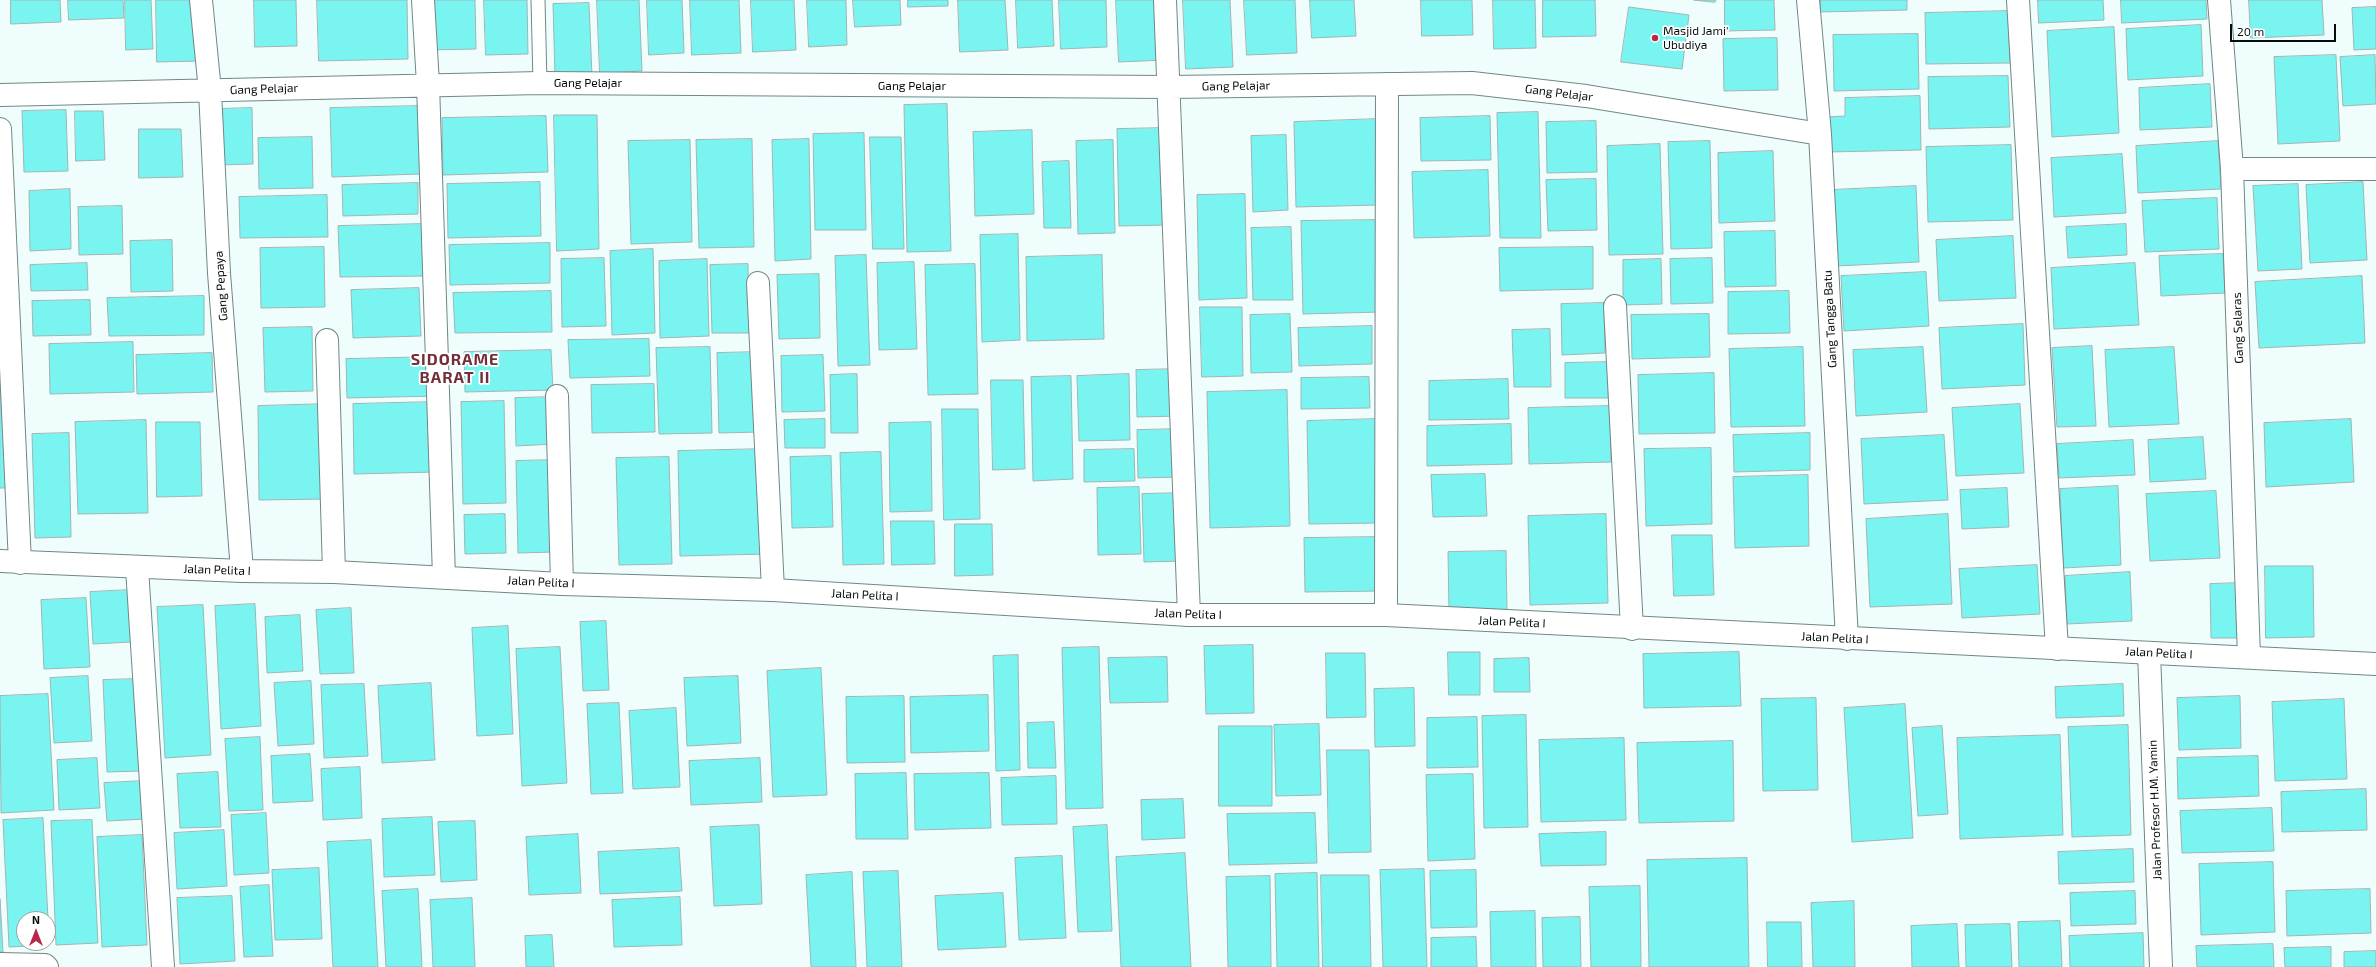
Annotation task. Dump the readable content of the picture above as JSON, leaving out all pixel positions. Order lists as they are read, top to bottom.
{
  "streets": {
    "street": [
      "Gang Pelajar",
      "Gang Pepaya",
      "Gang Tangga Batu",
      "Gang Selaras",
      "Jalan Pelita I",
      "Jalan Profesor H.M. Yamin"
    ]
  },
  "crossings": [
    ["Gang Pelajar", "Gang Pepaya"],
    ["Gang Pelajar", "Gang Tangga Batu"],
    ["Gang Pepaya", "Jalan Pelita I"],
    ["Gang Tangga Batu", "Jalan Pelita I"],
    ["Gang Selaras", "Jalan Pelita I"],
    ["Jalan Pelita I", "Jalan Profesor H.M. Yamin"]
  ],
  "districts": ["SIDORAME BARAT II"],
  "places": ["Masjid Jami' Ubudiya"],
  "scale_bar": "20 m",
  "north": "top"
}
